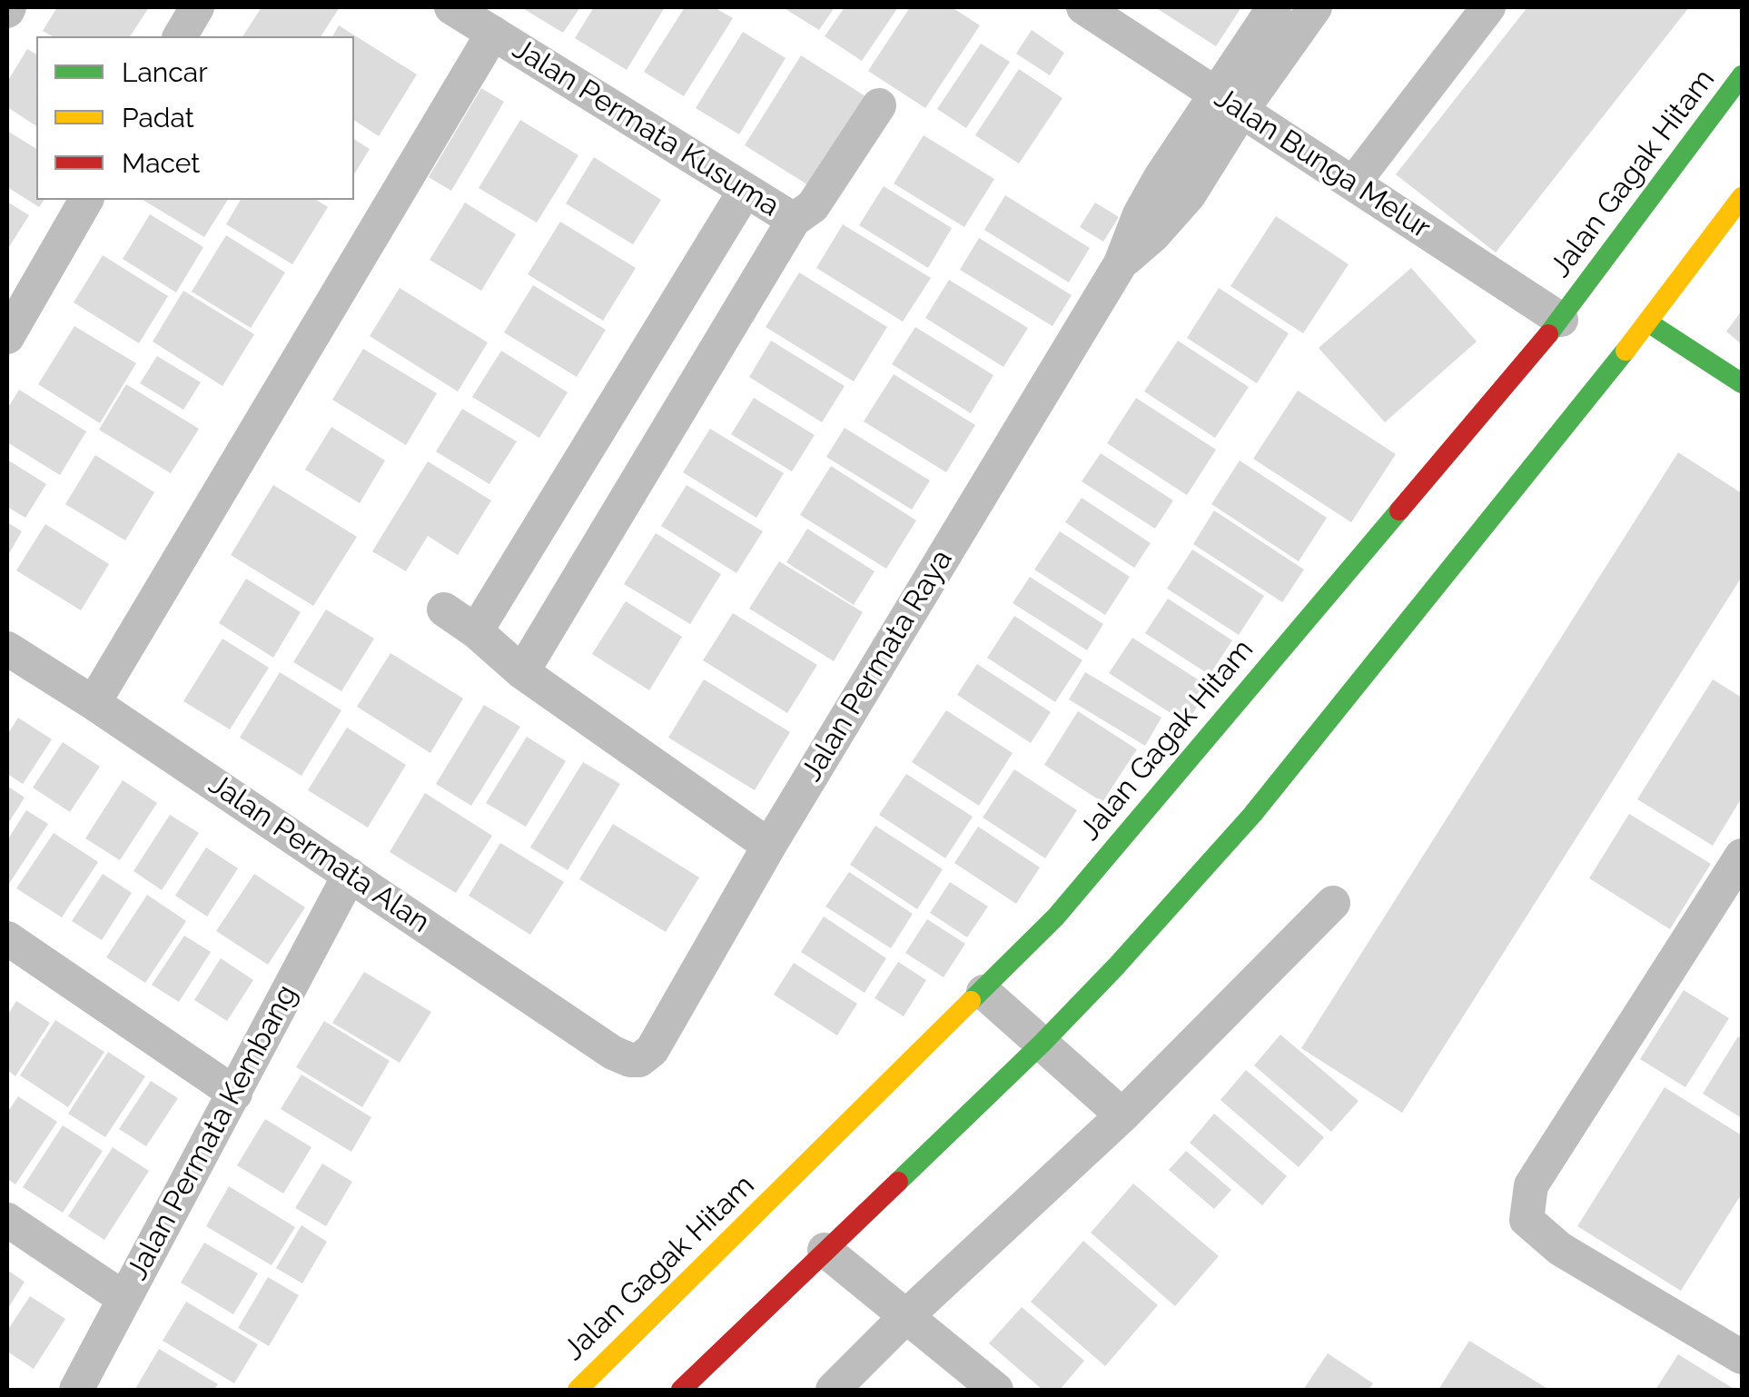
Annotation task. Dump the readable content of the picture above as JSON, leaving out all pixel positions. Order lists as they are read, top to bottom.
{
  "streets": {
    "main road": ["Jalan Gagak Hitam"],
    "street": [
      "Jalan Permata Kusuma",
      "Jalan Bunga Melur",
      "Jalan Permata Raya",
      "Jalan Permata Alan",
      "Jalan Permata Kembang"
    ]
  },
  "crossings": [
    ["Jalan Bunga Melur", "Jalan Gagak Hitam"],
    ["Jalan Bunga Melur", "Jalan Permata Raya"],
    ["Jalan Permata Raya", "Jalan Permata Alan"],
    ["Jalan Permata Alan", "Jalan Permata Kembang"]
  ],
  "legend": ["Lancar", "Padat", "Macet"]
}
